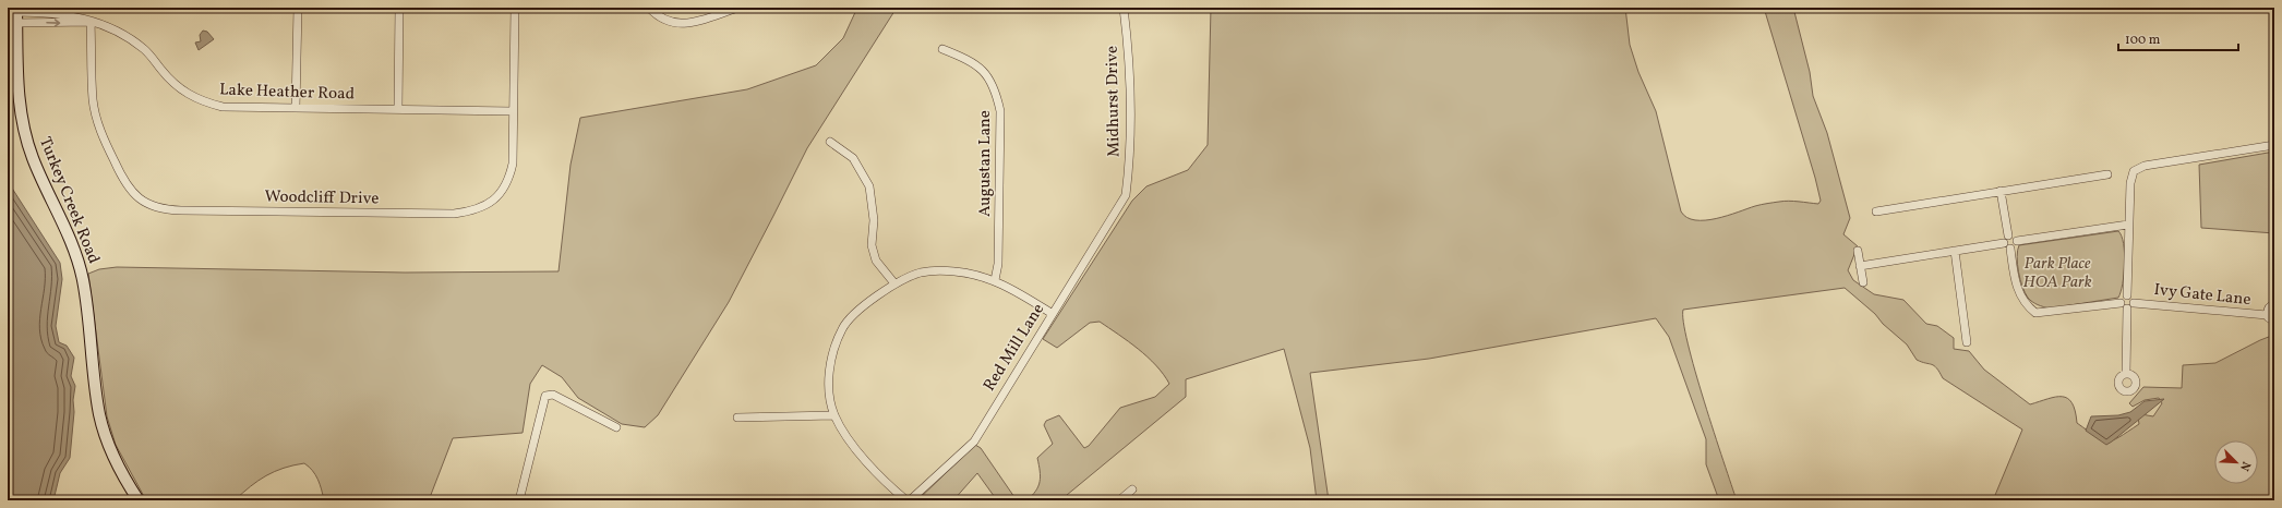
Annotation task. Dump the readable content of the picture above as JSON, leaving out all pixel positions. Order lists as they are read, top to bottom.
{
  "streets": {
    "street": [
      "Lake Heather Road",
      "Midhurst Drive",
      "Augustan Lane",
      "Woodcliff Drive",
      "Turkey Creek Road",
      "Ivy Gate Lane",
      "Red Mill Lane"
    ]
  },
  "crossings": [
    ["Lake Heather Road", "Woodcliff Drive"],
    ["Lake Heather Road", "Turkey Creek Road"],
    ["Midhurst Drive", "Red Mill Lane"]
  ],
  "parks": ["Park Place HOA Park"],
  "scale_bar": "100 m",
  "north": "bottom right"
}
